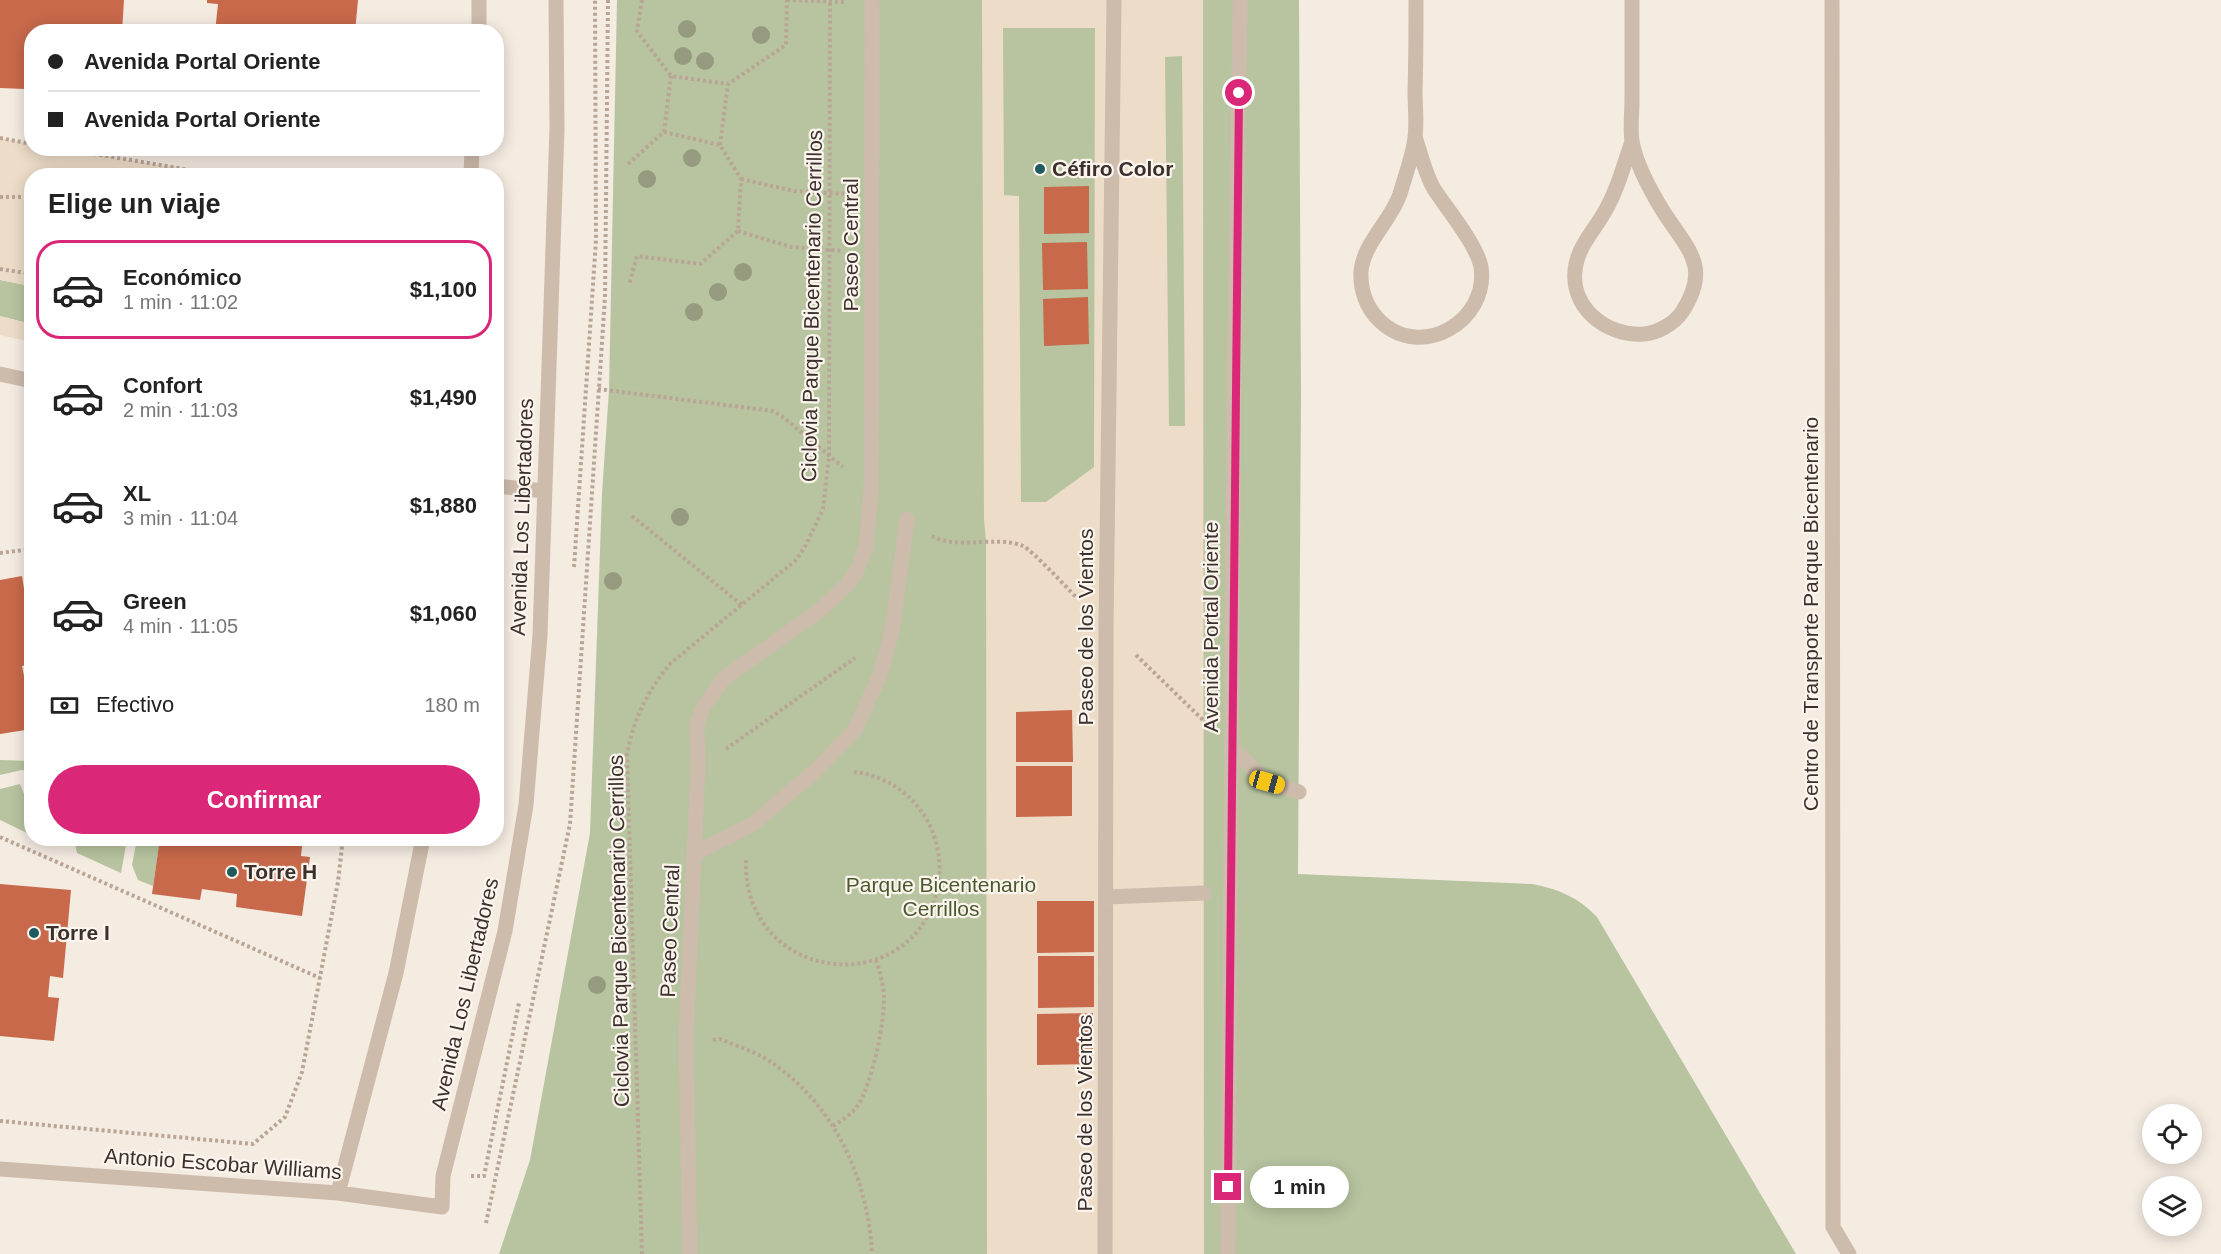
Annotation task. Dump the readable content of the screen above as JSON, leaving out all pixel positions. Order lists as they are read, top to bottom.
{
  "streets": {
    "street": [
      "Paseo Central",
      "Avenida Los Libertadores",
      "Centro de Transporte Parque Bicentenario",
      "Paseo de los Vientos",
      "Avenida Portal Oriente",
      "Antonio Escobar Williams"
    ],
    "path": ["Ciclovia Parque Bicentenario Cerrillos"]
  },
  "crossings": [
    ["Avenida Los Libertadores", "Antonio Escobar Williams"]
  ],
  "parks": ["Parque Bicentenario Cerrillos"],
  "places": ["Céfiro Color", "Torre H", "Torre I"],
  "page": {
    "banner": ["Avenida Portal Oriente", "Avenida Portal Oriente"],
    "heading": "Elige un viaje",
    "list": [
      {
        "name": "Económico",
        "note": "1 min · 11:02",
        "value": "$1,100"
      },
      {
        "name": "Confort",
        "note": "2 min · 11:03",
        "value": "$1,490"
      },
      {
        "name": "XL",
        "note": "3 min · 11:04",
        "value": "$1,880"
      },
      {
        "name": "Green",
        "note": "4 min · 11:05",
        "value": "$1,060"
      }
    ],
    "pay": ["Efectivo", "180 m"],
    "buttons": "Confirmar",
    "bubble": "1 min"
  }
}
